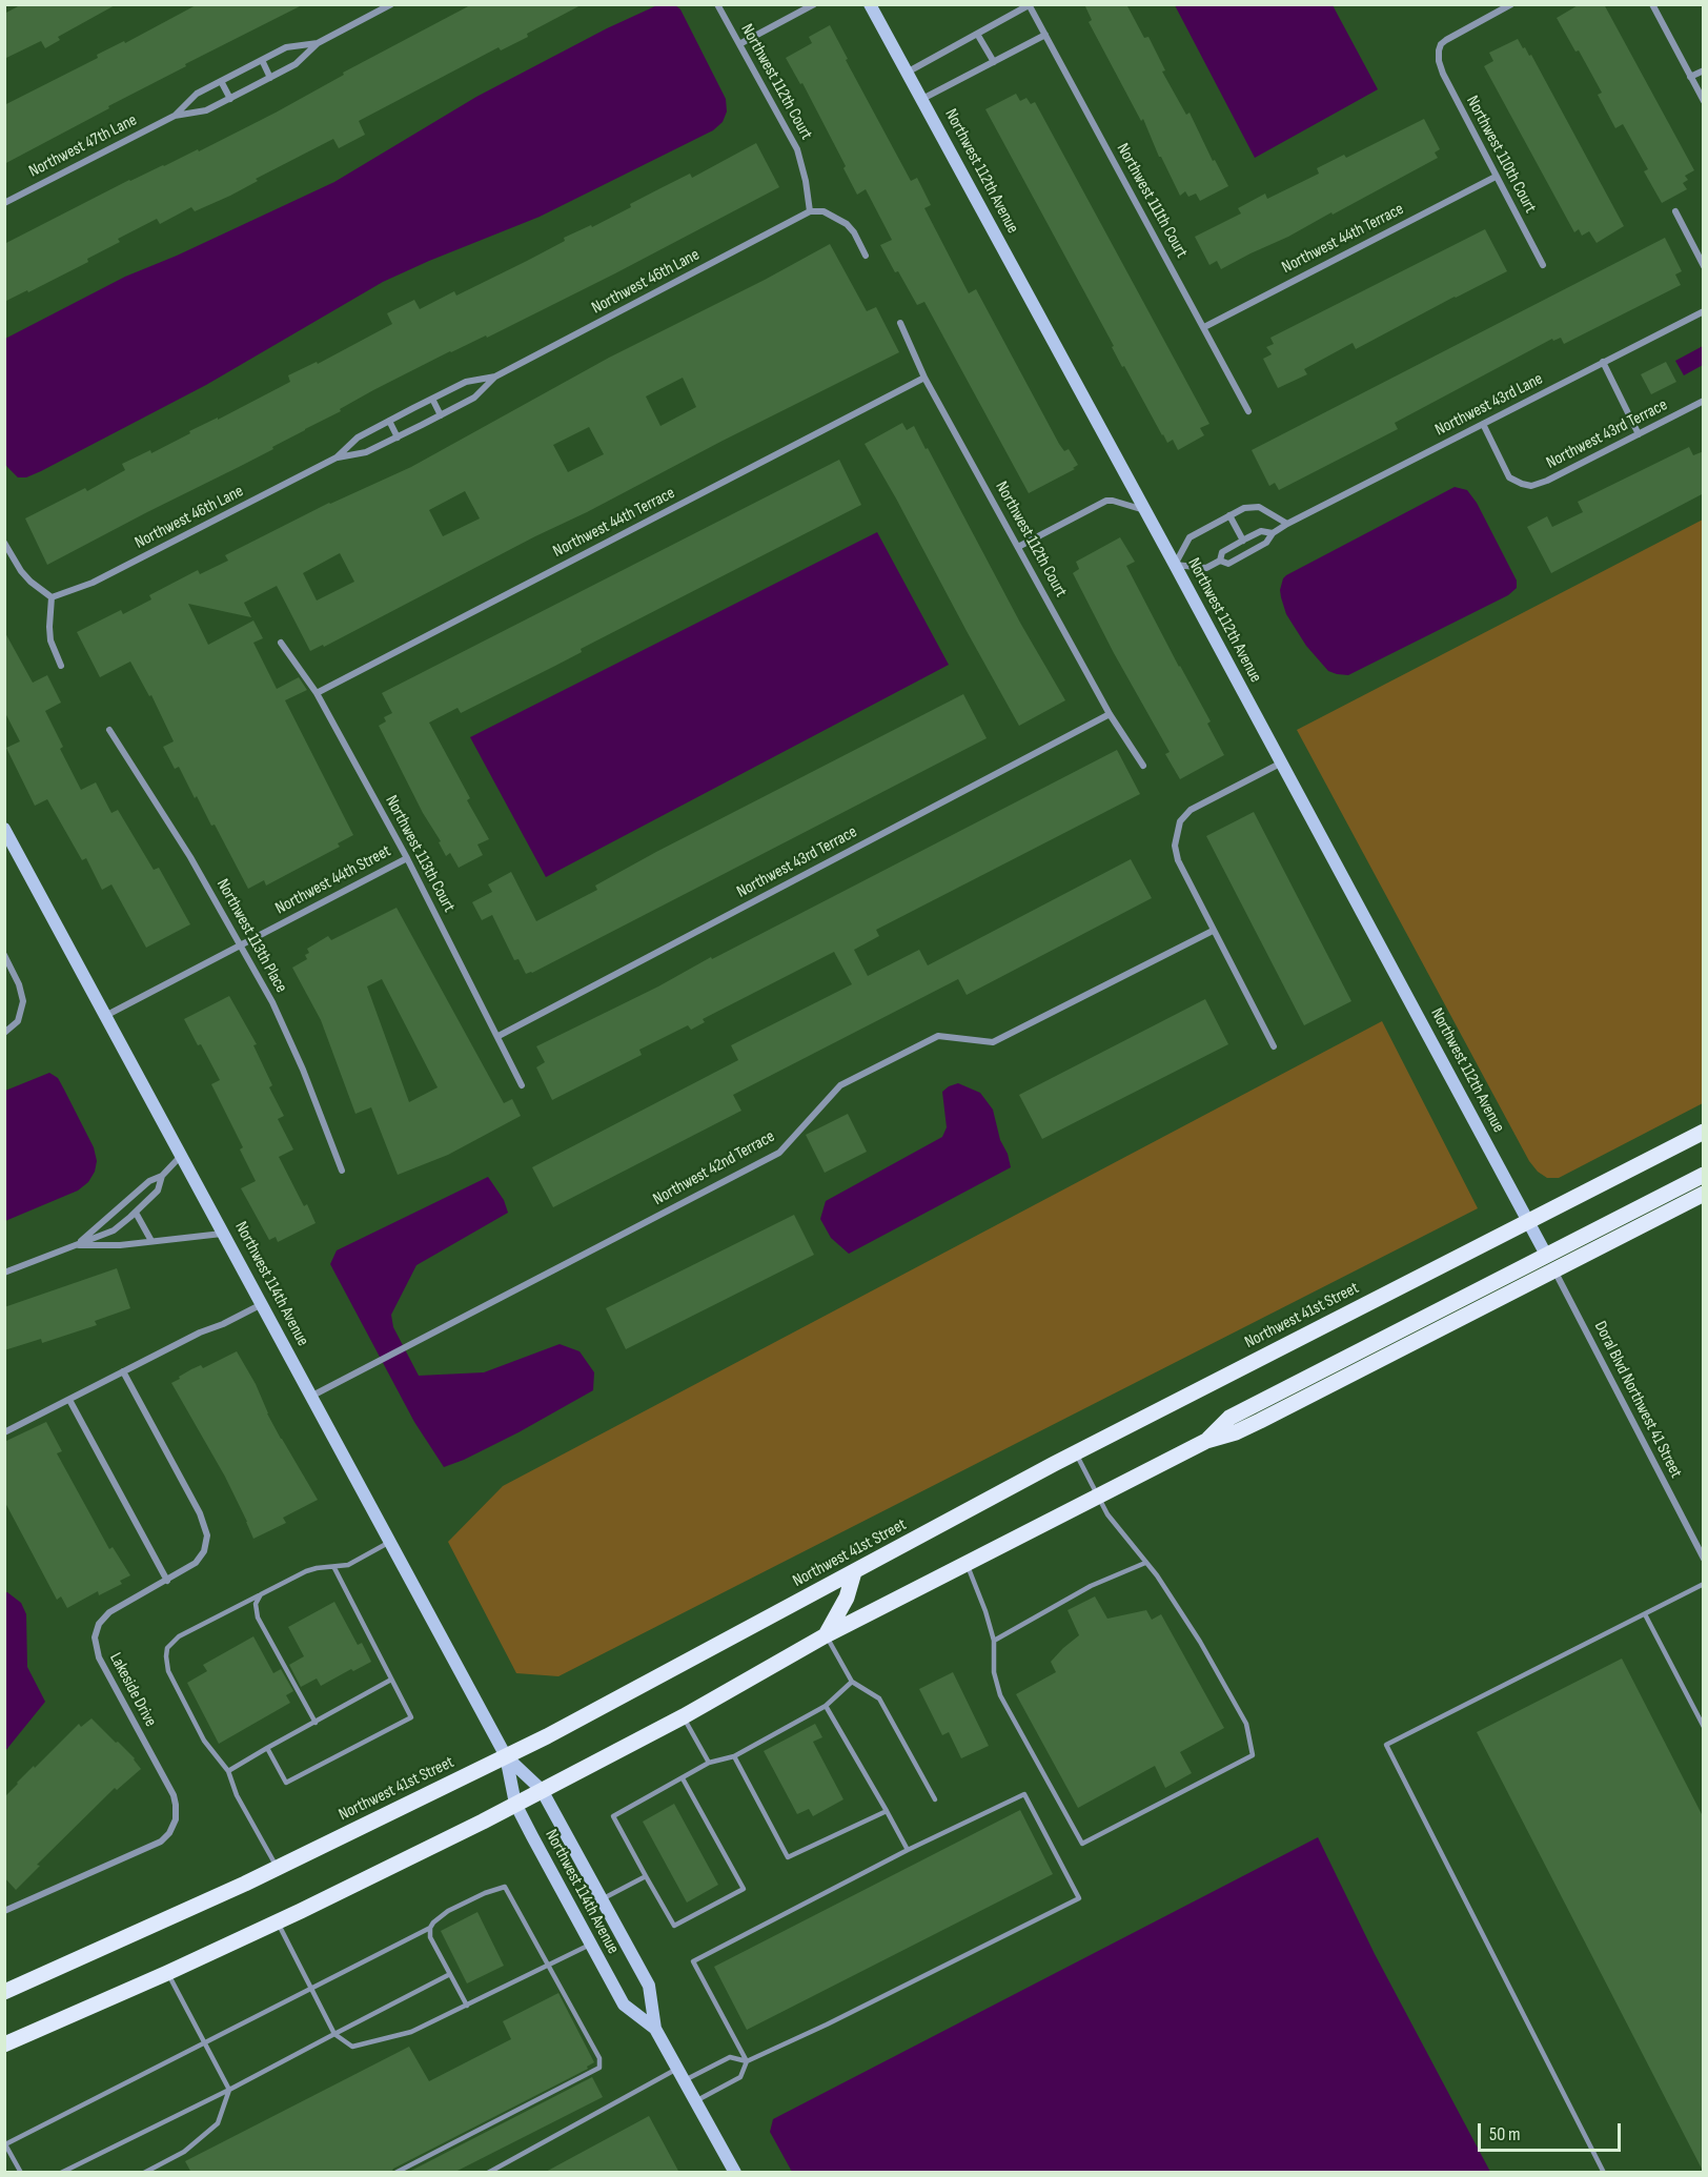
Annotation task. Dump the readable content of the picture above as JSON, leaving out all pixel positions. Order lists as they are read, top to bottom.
{
  "streets": {
    "main road": ["Northwest 41st Street"],
    "street": [
      "Northwest 112th Court",
      "Northwest 47th Lane",
      "Northwest 110th Court",
      "Northwest 112th Avenue",
      "Northwest 111th Court",
      "Northwest 44th Terrace",
      "Northwest 46th Lane",
      "Northwest 43rd Lane",
      "Northwest 43rd Terrace",
      "Northwest 113th Court",
      "Northwest 44th Street",
      "Northwest 113th Place",
      "Northwest 42nd Terrace",
      "Northwest 114th Avenue",
      "Doral Blvd Northwest 41 Street",
      "Lakeside Drive"
    ]
  },
  "crossings": [
    ["Northwest 112th Court", "Northwest 44th Terrace"],
    ["Northwest 112th Court", "Northwest 46th Lane"],
    ["Northwest 112th Court", "Northwest 43rd Terrace"],
    ["Northwest 110th Court", "Northwest 44th Terrace"],
    ["Northwest 112th Avenue", "Northwest 43rd Lane"],
    ["Northwest 112th Avenue", "Northwest 41st Street"],
    ["Northwest 112th Avenue", "Doral Blvd Northwest 41 Street"],
    ["Northwest 111th Court", "Northwest 44th Terrace"],
    ["Northwest 44th Terrace", "Northwest 113th Court"],
    ["Northwest 43rd Lane", "Northwest 43rd Terrace"],
    ["Northwest 43rd Terrace", "Northwest 113th Court"],
    ["Northwest 113th Court", "Northwest 44th Street"],
    ["Northwest 44th Street", "Northwest 113th Place"],
    ["Northwest 44th Street", "Northwest 114th Avenue"],
    ["Northwest 42nd Terrace", "Northwest 114th Avenue"],
    ["Northwest 114th Avenue", "Northwest 41st Street"]
  ],
  "scale_bar": "50 m"
}
